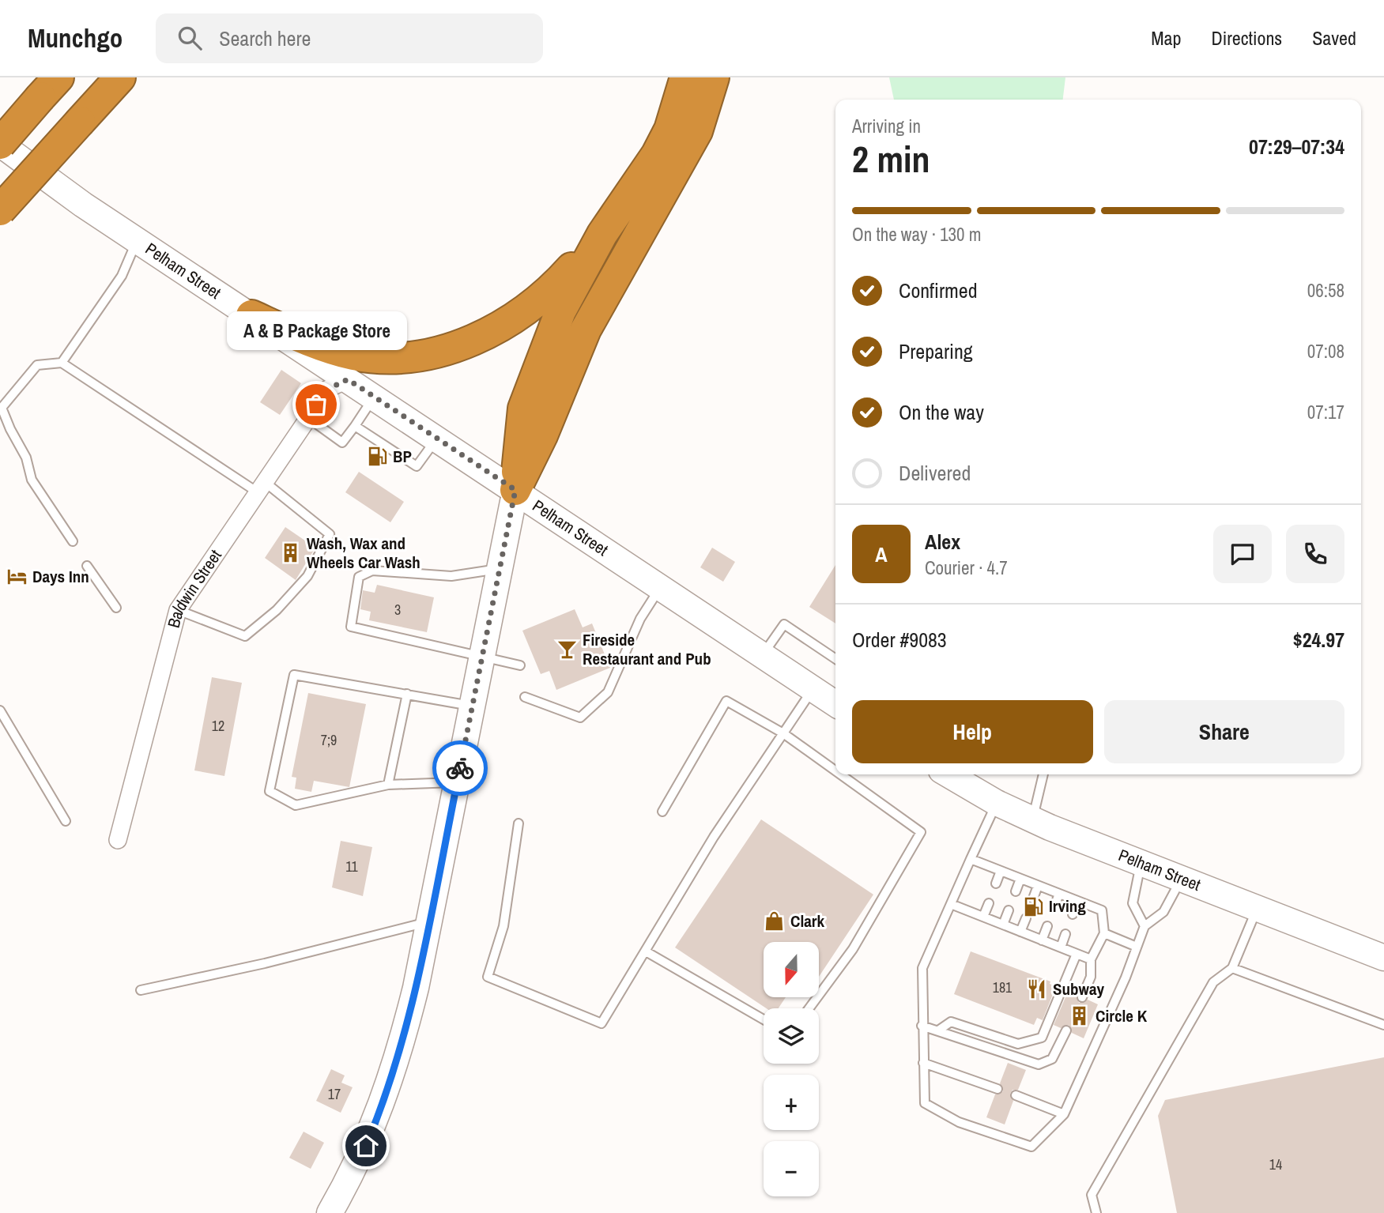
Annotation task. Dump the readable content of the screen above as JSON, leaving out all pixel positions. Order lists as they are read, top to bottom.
{
  "streets": {
    "street": ["Pelham Street", "Baldwin Street"]
  },
  "crossings": [
    ["Pelham Street", "Baldwin Street"]
  ],
  "places": {
    "other": ["A & B Package Store"],
    "fuel station": ["BP", "Irving"],
    "building": ["Wash, Wax and Wheels Car Wash", "Circle K"],
    "hotel": ["Days Inn"],
    "bar": ["Fireside Restaurant and Pub"],
    "shop": ["Clark"],
    "restaurant": ["Subway"]
  },
  "house_numbers": [
    "3",
    "12",
    "7;9",
    "11",
    "181",
    "17",
    "14"
  ],
  "north": "bottom",
  "page": {
    "header": "Munchgo",
    "search": "Search here",
    "nav": ["Map", "Directions", "Saved"],
    "heading": ["2 min", "Arriving in", "07:29–07:34"],
    "panel": [
      "Alex",
      "Courier · 4.7",
      "Order #9083",
      "$24.97"
    ],
    "bar": "On the way · 130 m",
    "list": [
      ["Confirmed", "06:58"],
      ["Preparing", "07:08"],
      ["On the way", "07:17"],
      "Delivered"
    ],
    "bubble": "A & B Package Store",
    "round": "A",
    "buttons": ["Help", "Share"],
    "map_buttons": ["+", "−"]
  }
}
